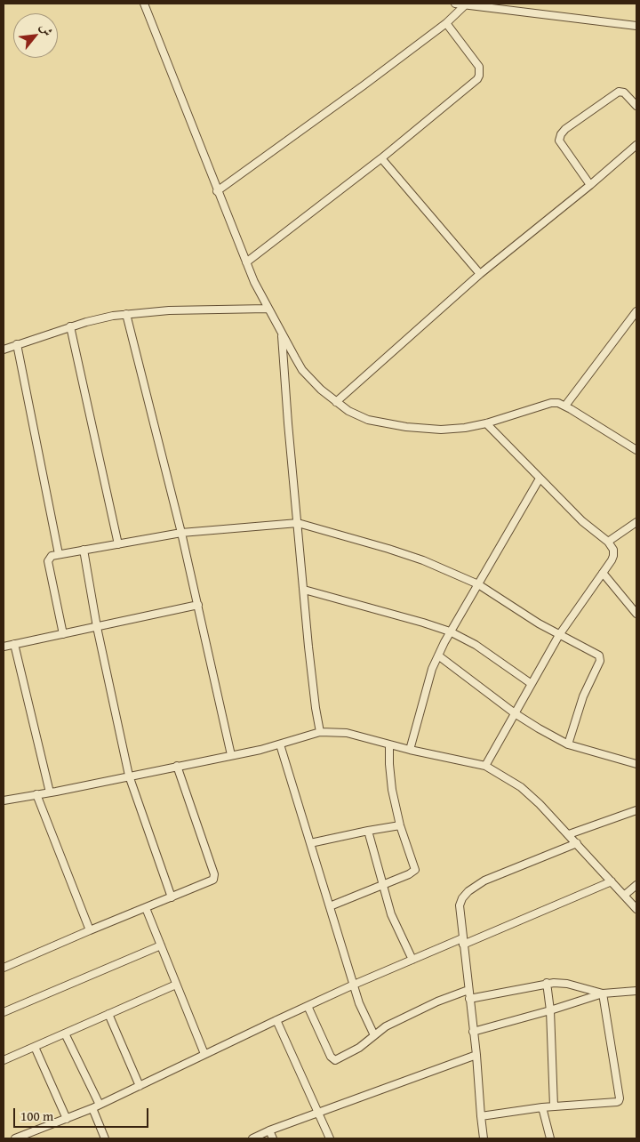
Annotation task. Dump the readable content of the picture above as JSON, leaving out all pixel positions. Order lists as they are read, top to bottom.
{
  "scale_bar": "100 m",
  "north": "top right"
}
